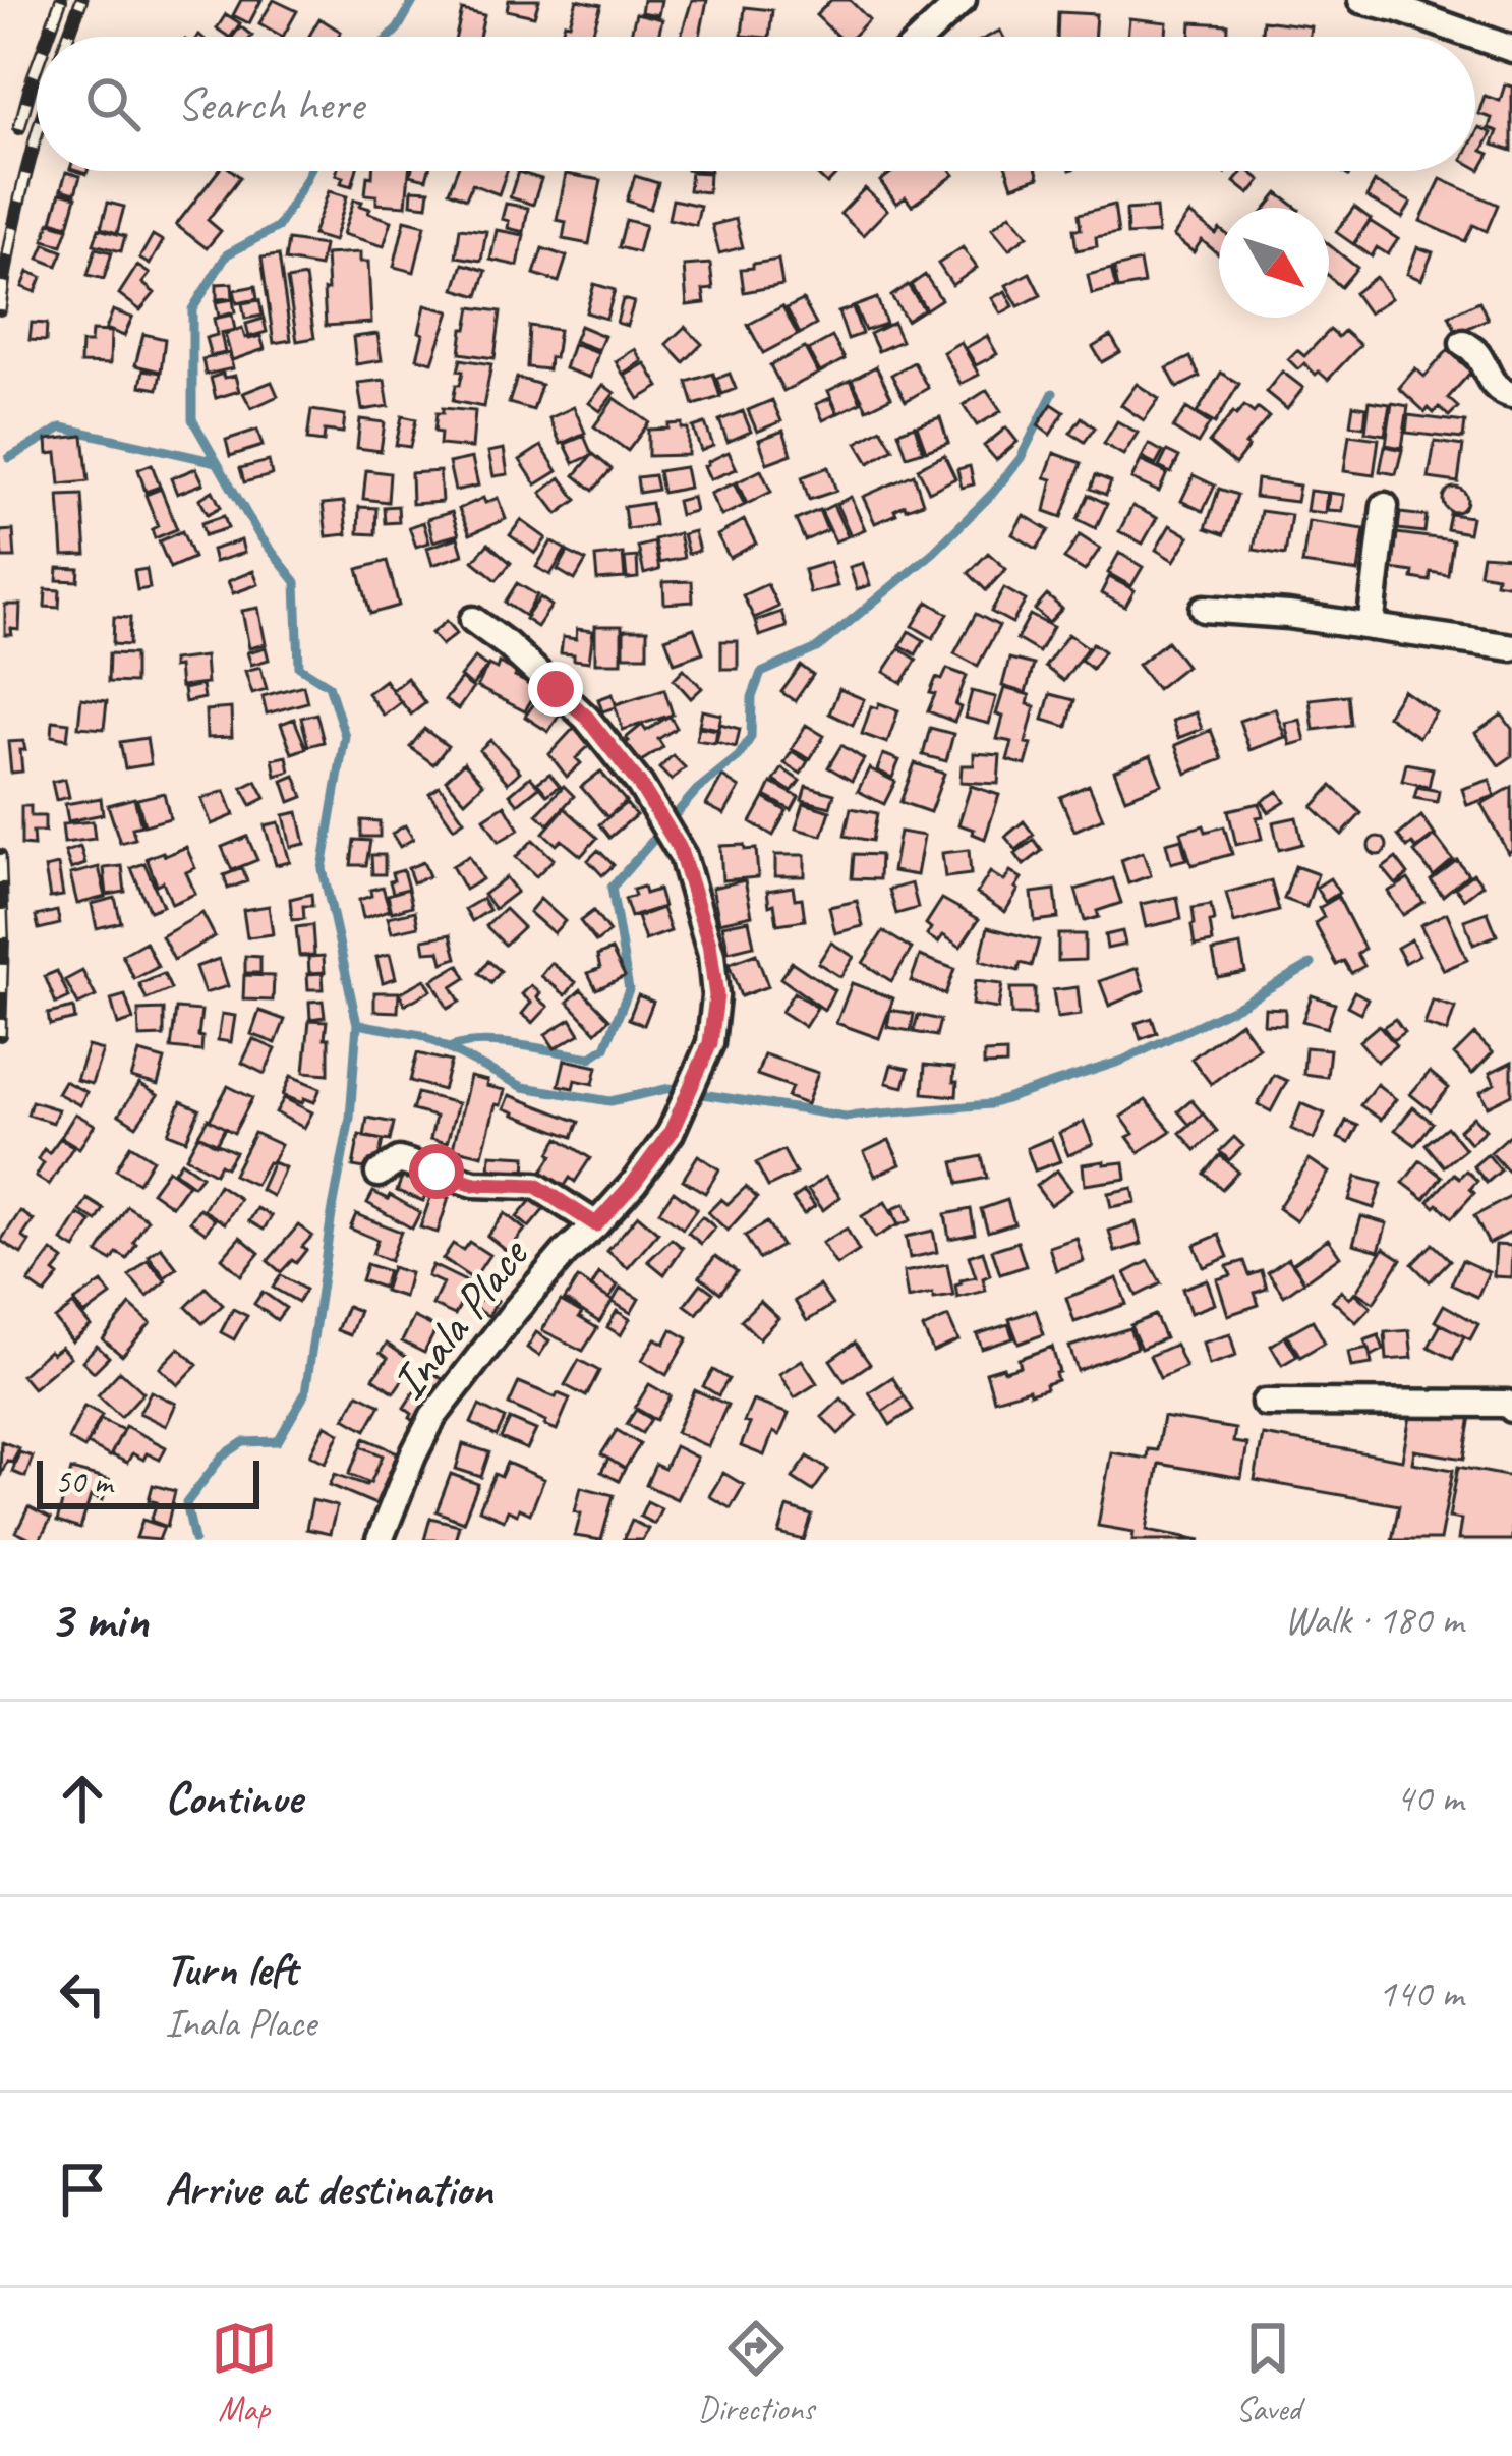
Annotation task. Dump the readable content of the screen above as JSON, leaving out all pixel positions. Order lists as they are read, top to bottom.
{
  "streets": {
    "street": ["Inala Place"]
  },
  "scale_bar": "50 m",
  "north": "bottom right",
  "page": {
    "search": "Search here",
    "scale": "50 m",
    "heading": ["3 min", "Walk · 180 m"],
    "list": [
      ["Continue", "40 m"],
      ["Turn left", "Inala Place", "140 m"],
      "Arrive at destination"
    ],
    "nav": ["Map", "Directions", "Saved"]
  }
}
